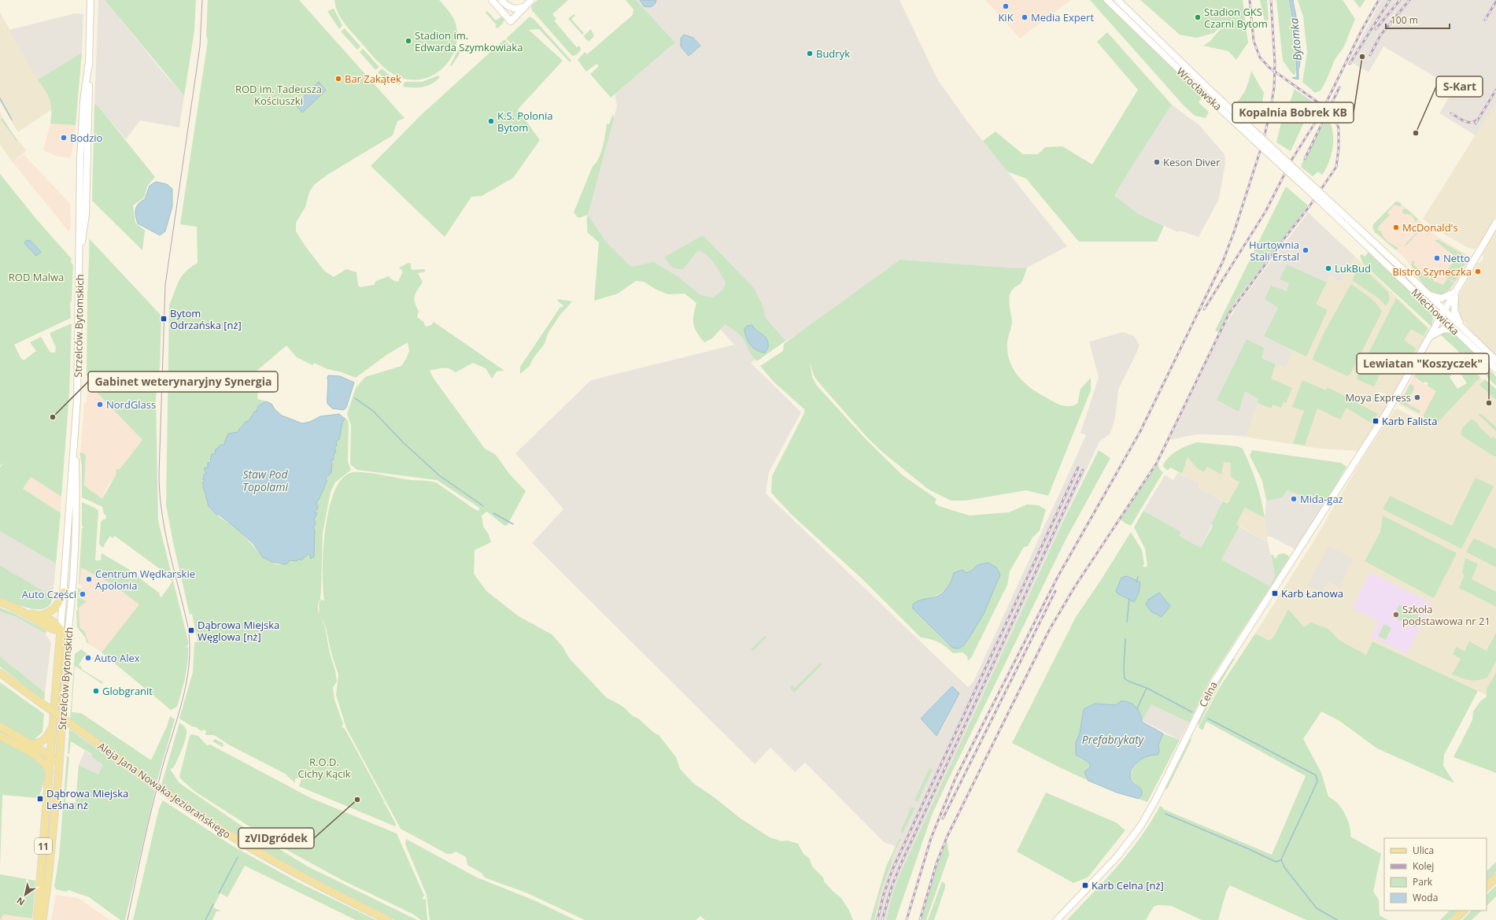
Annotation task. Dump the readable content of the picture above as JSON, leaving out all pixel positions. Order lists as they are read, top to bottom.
{
  "streets": {
    "main road": [
      "Wrocławska",
      "Miechowicka",
      "Strzelców Bytomskich",
      "Celna",
      "Aleja Jana Nowaka-Jeziorańskiego",
      "11"
    ]
  },
  "crossings": [
    ["Wrocławska", "Miechowicka"],
    ["Miechowicka", "Celna"]
  ],
  "water": ["Bytomka", "Staw Pod Topolami", "Prefabrykaty"],
  "parks": ["ROD im. Tadeusza Kościuszki", "ROD Malwa", "R.O.D. Cichy Kącik"],
  "places": {
    "other": [
      "KiK",
      "Media Expert",
      "Stadion GKS Czarni Bytom",
      "Stadion im. Edwarda Szymkowiaka",
      "Budryk",
      "Kopalnia Bobrek KB",
      "Bar Zakątek",
      "K.S. Polonia Bytom",
      "S-Kart",
      "Bodzio",
      "Keson Diver",
      "McDonald's",
      "Hurtownia Stali Erstal",
      "Netto",
      "LukBud",
      "Bistro Szyneczka",
      "Moya Express",
      "Lewiatan \"Koszyczek\"",
      "NordGlass",
      "Gabinet weterynaryjny Synergia",
      "Mida-gaz",
      "Centrum Wędkarskie Apolonia",
      "Auto Części",
      "Szkoła podstawowa nr 21",
      "Auto Alex",
      "Globgranit",
      "zVIDgródek"
    ],
    "transit": [
      "Bytom Odrzańska [nż]",
      "Karb Falista",
      "Karb Łanowa",
      "Dąbrowa Miejska Węglowa [nż]",
      "Dąbrowa Miejska Leśna nż",
      "Karb Celna [nż]"
    ]
  },
  "legend": [
    "Ulica",
    "Kolej",
    "Park",
    "Woda"
  ],
  "scale_bar": "100 m",
  "north": "bottom left"
}
